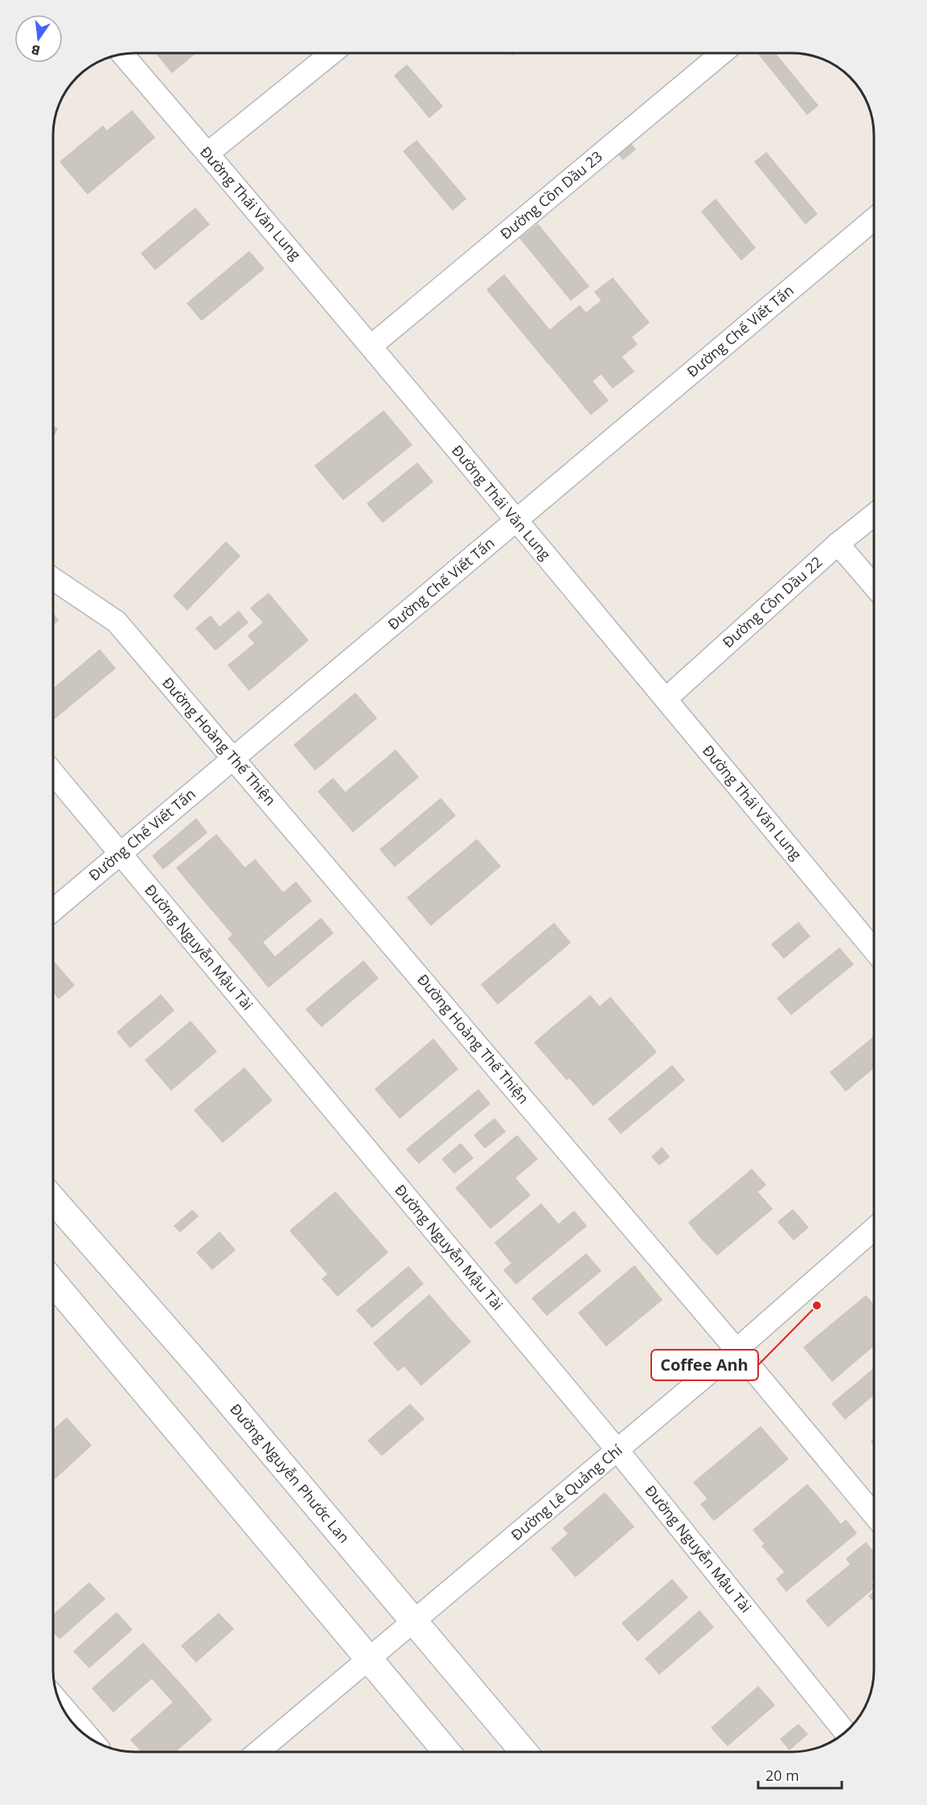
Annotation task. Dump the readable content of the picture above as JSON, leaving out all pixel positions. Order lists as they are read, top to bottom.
{
  "streets": {
    "main road": ["Đường Nguyễn Phước Lan"],
    "street": [
      "Đường Cồn Dầu 23",
      "Đường Thái Văn Lung",
      "Đường Chế Viết Tấn",
      "Đường Cồn Dầu 22",
      "Đường Hoàng Thế Thiện",
      "Đường Nguyễn Mậu Tài",
      "Đường Lê Quảng Chí"
    ]
  },
  "crossings": [
    ["Đường Cồn Dầu 23", "Đường Thái Văn Lung"],
    ["Đường Thái Văn Lung", "Đường Chế Viết Tấn"],
    ["Đường Thái Văn Lung", "Đường Cồn Dầu 22"],
    ["Đường Chế Viết Tấn", "Đường Hoàng Thế Thiện"],
    ["Đường Chế Viết Tấn", "Đường Nguyễn Mậu Tài"],
    ["Đường Hoàng Thế Thiện", "Đường Lê Quảng Chí"],
    ["Đường Nguyễn Mậu Tài", "Đường Lê Quảng Chí"],
    ["Đường Nguyễn Phước Lan", "Đường Lê Quảng Chí"]
  ],
  "places": ["Coffee Anh"],
  "scale_bar": "20 m",
  "north": "bottom"
}
